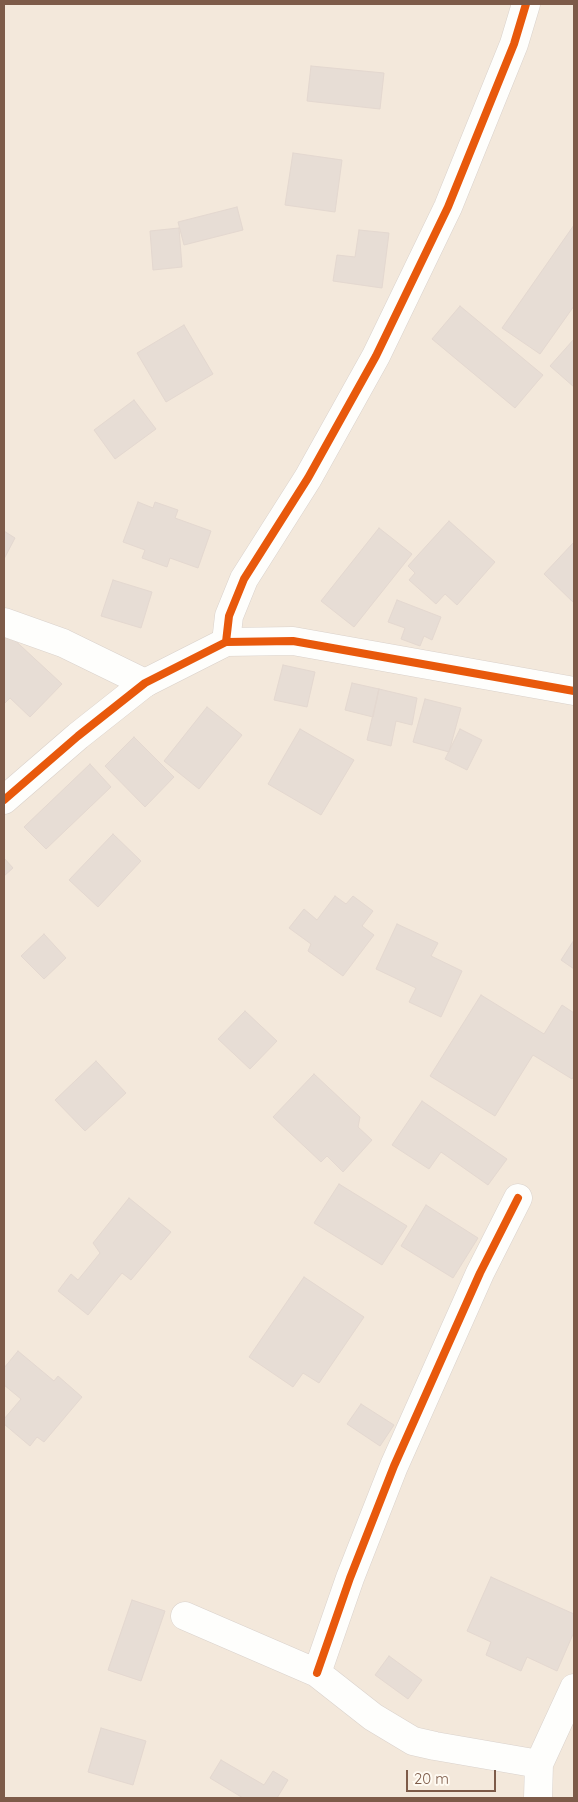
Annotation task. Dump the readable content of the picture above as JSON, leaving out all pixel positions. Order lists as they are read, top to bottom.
{
  "scale_bar": "20 m"
}
